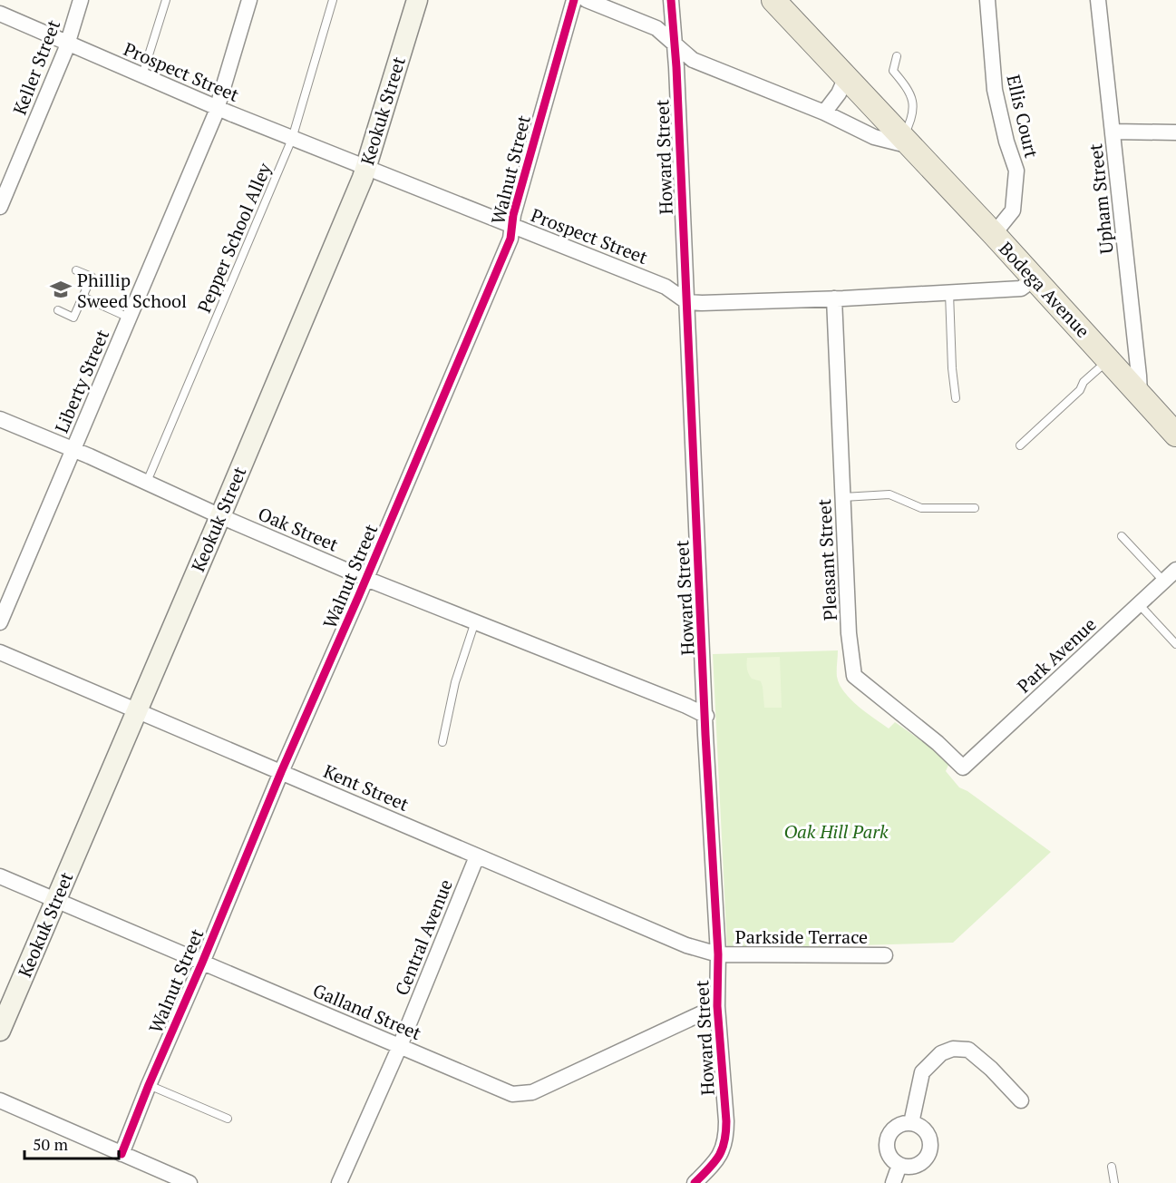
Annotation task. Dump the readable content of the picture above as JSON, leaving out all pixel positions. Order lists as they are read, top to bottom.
{
  "streets": {
    "main road": ["Bodega Avenue"],
    "street": [
      "Keller Street",
      "Prospect Street",
      "Keokuk Street",
      "Ellis Court",
      "Howard Street",
      "Walnut Street",
      "Upham Street",
      "Liberty Street",
      "Oak Street",
      "Pleasant Street",
      "Park Avenue",
      "Kent Street",
      "Parkside Terrace",
      "Central Avenue",
      "Galland Street"
    ],
    "lane": ["Pepper School Alley"]
  },
  "crossings": [
    ["Keller Street", "Prospect Street"],
    ["Prospect Street", "Keokuk Street"],
    ["Prospect Street", "Howard Street"],
    ["Prospect Street", "Walnut Street"],
    ["Prospect Street", "Pepper School Alley"],
    ["Prospect Street", "Liberty Street"],
    ["Keokuk Street", "Oak Street"],
    ["Keokuk Street", "Kent Street"],
    ["Keokuk Street", "Galland Street"],
    ["Ellis Court", "Bodega Avenue"],
    ["Howard Street", "Oak Street"],
    ["Howard Street", "Kent Street"],
    ["Howard Street", "Parkside Terrace"],
    ["Howard Street", "Galland Street"],
    ["Walnut Street", "Oak Street"],
    ["Walnut Street", "Kent Street"],
    ["Walnut Street", "Galland Street"],
    ["Upham Street", "Bodega Avenue"],
    ["Pepper School Alley", "Oak Street"],
    ["Liberty Street", "Oak Street"],
    ["Pleasant Street", "Park Avenue"],
    ["Kent Street", "Parkside Terrace"],
    ["Kent Street", "Central Avenue"],
    ["Central Avenue", "Galland Street"]
  ],
  "parks": ["Oak Hill Park"],
  "places": {
    "school or university": ["Phillip Sweed School"]
  },
  "scale_bar": "50 m"
}
